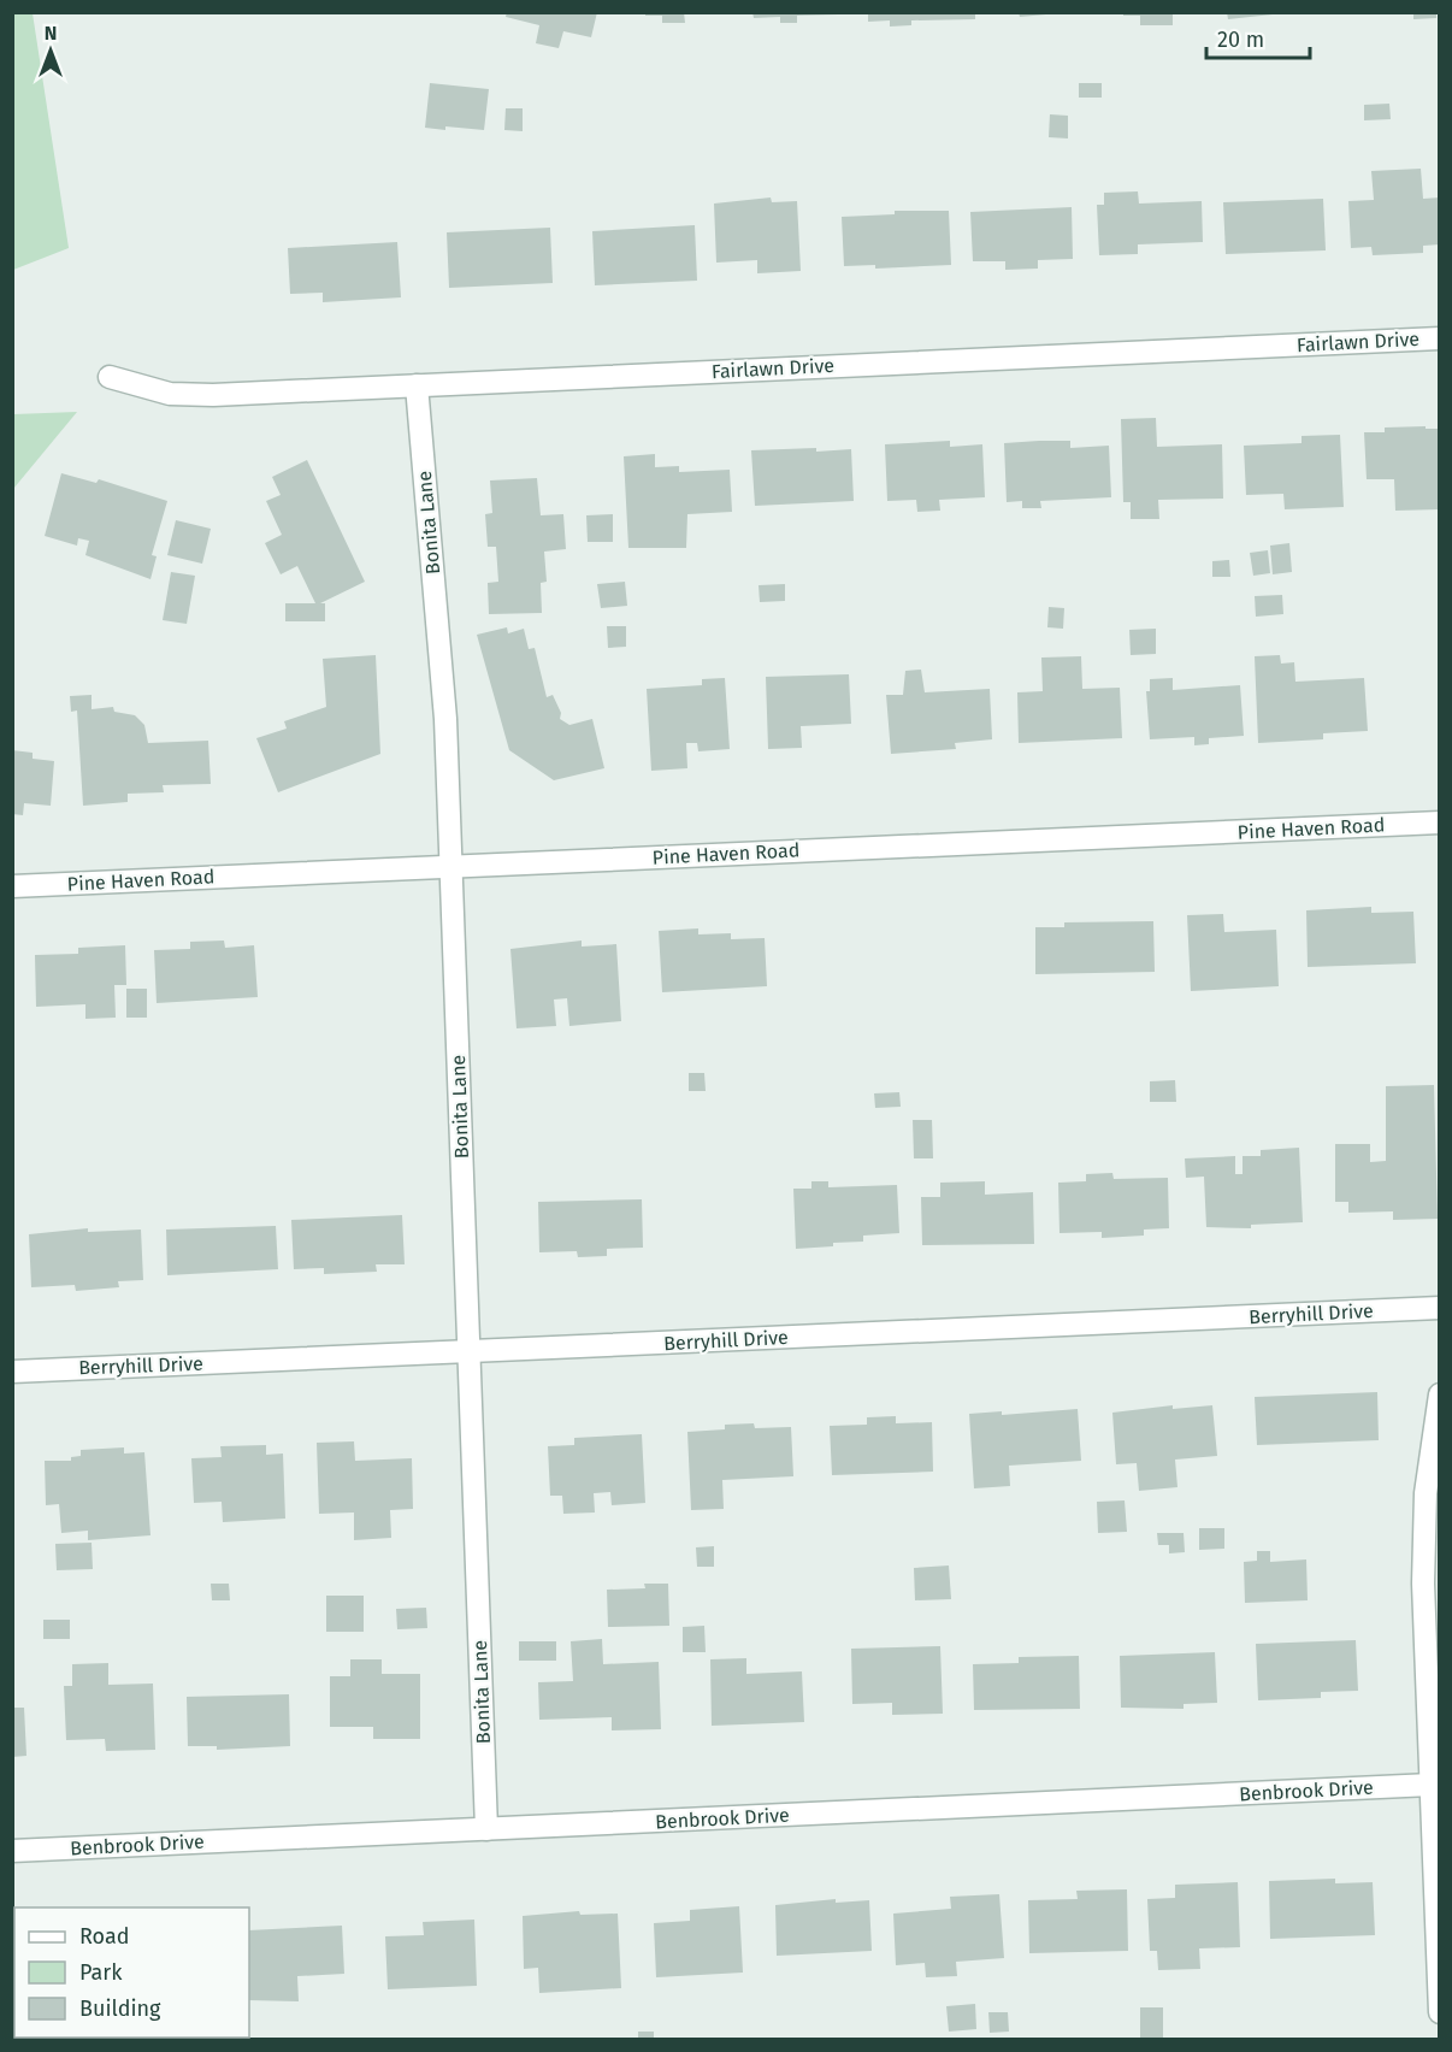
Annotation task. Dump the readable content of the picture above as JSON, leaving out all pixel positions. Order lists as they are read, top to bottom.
{
  "streets": {
    "street": [
      "Fairlawn Drive",
      "Bonita Lane",
      "Pine Haven Road",
      "Berryhill Drive",
      "Benbrook Drive"
    ]
  },
  "crossings": [
    ["Fairlawn Drive", "Bonita Lane"],
    ["Bonita Lane", "Pine Haven Road"],
    ["Bonita Lane", "Berryhill Drive"],
    ["Bonita Lane", "Benbrook Drive"]
  ],
  "legend": ["Road", "Park", "Building"],
  "scale_bar": "20 m",
  "north": "top"
}
